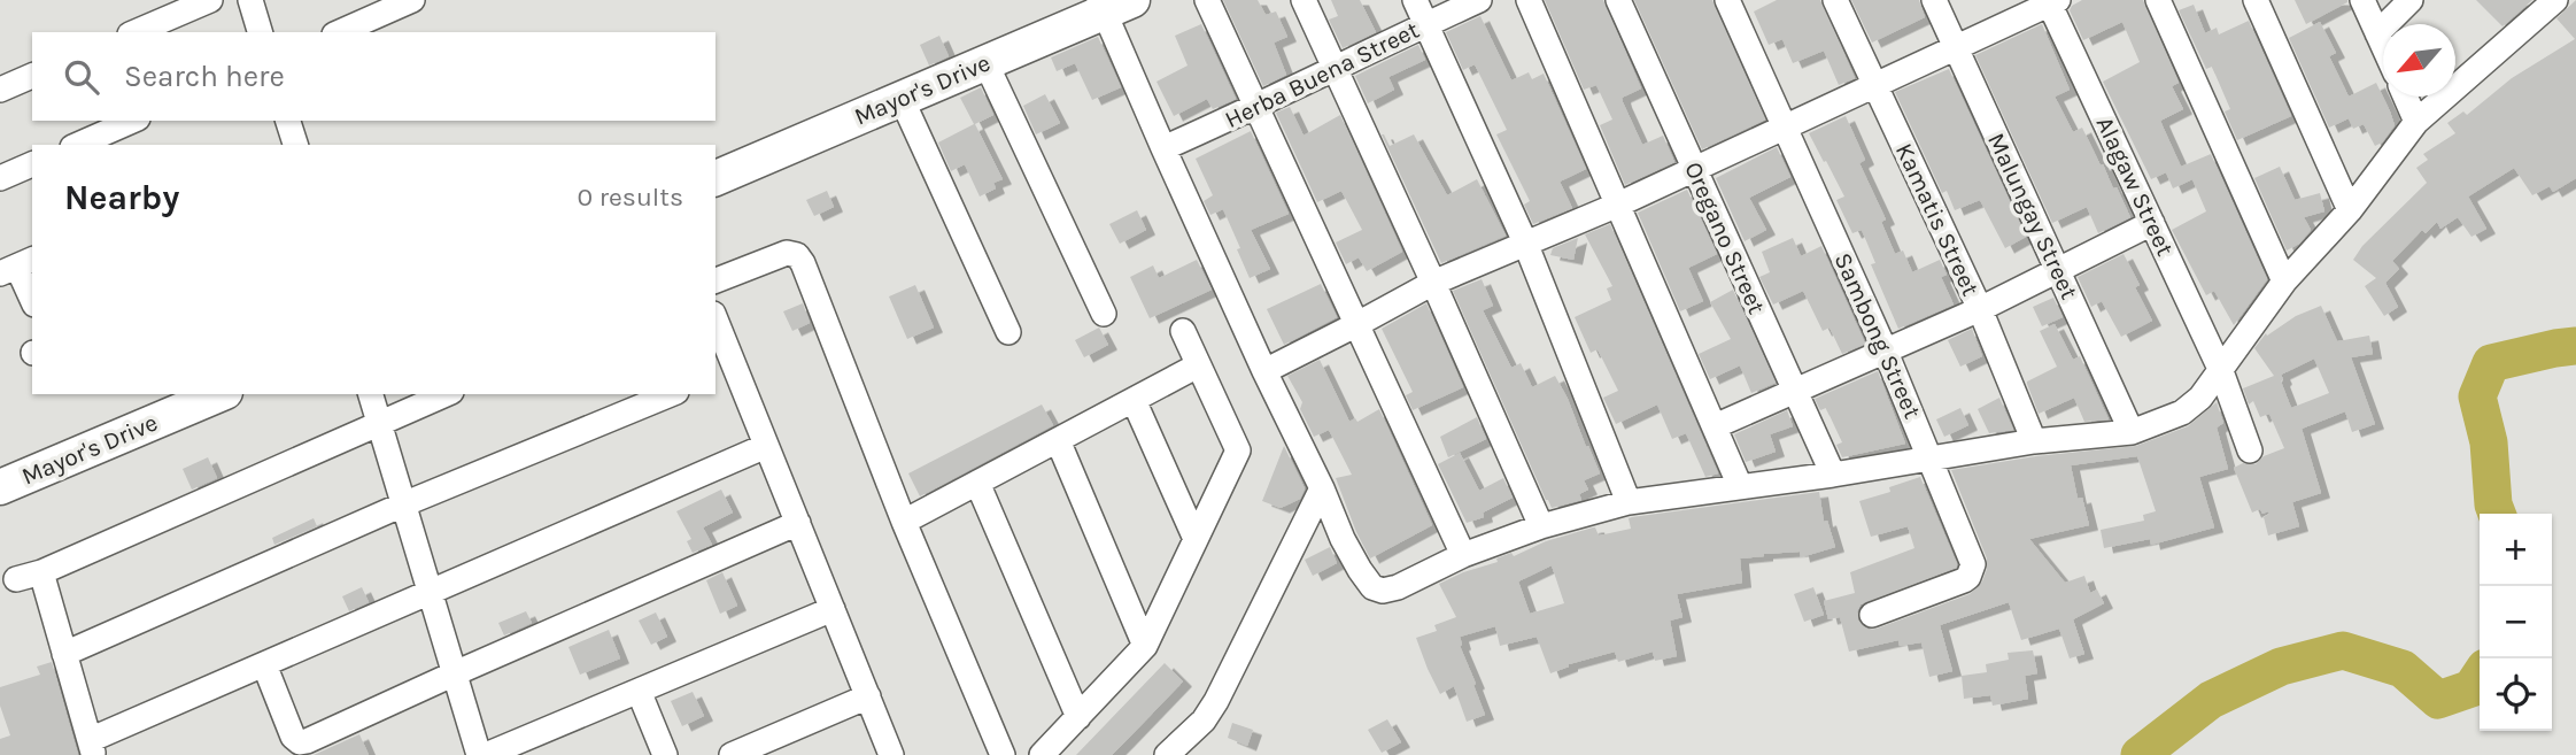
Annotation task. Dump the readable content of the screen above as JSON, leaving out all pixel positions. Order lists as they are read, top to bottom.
{
  "streets": {
    "street": [
      "Herba Buena Street",
      "Mayor's Drive",
      "Alagaw Street",
      "Malungay Street",
      "Kamatis Street",
      "Oregano Street",
      "Sambong Street"
    ]
  },
  "north": "bottom left",
  "page": {
    "search": "Search here",
    "heading": ["Nearby", "0 results"],
    "map_buttons": ["+", "−"]
  }
}
